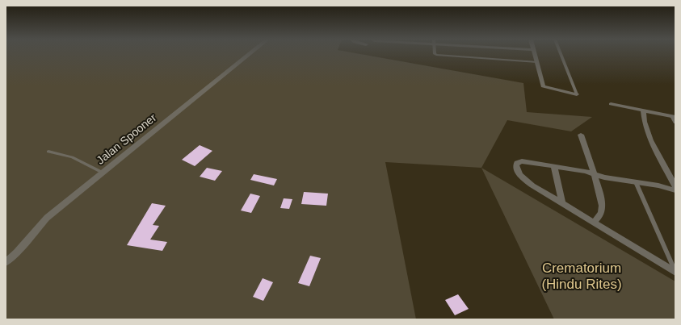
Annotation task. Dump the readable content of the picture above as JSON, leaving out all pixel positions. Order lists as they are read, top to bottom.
{
  "streets": {
    "street": ["Jalan Spooner"]
  },
  "parks": ["Crematorium (Hindu Rites)"]
}
